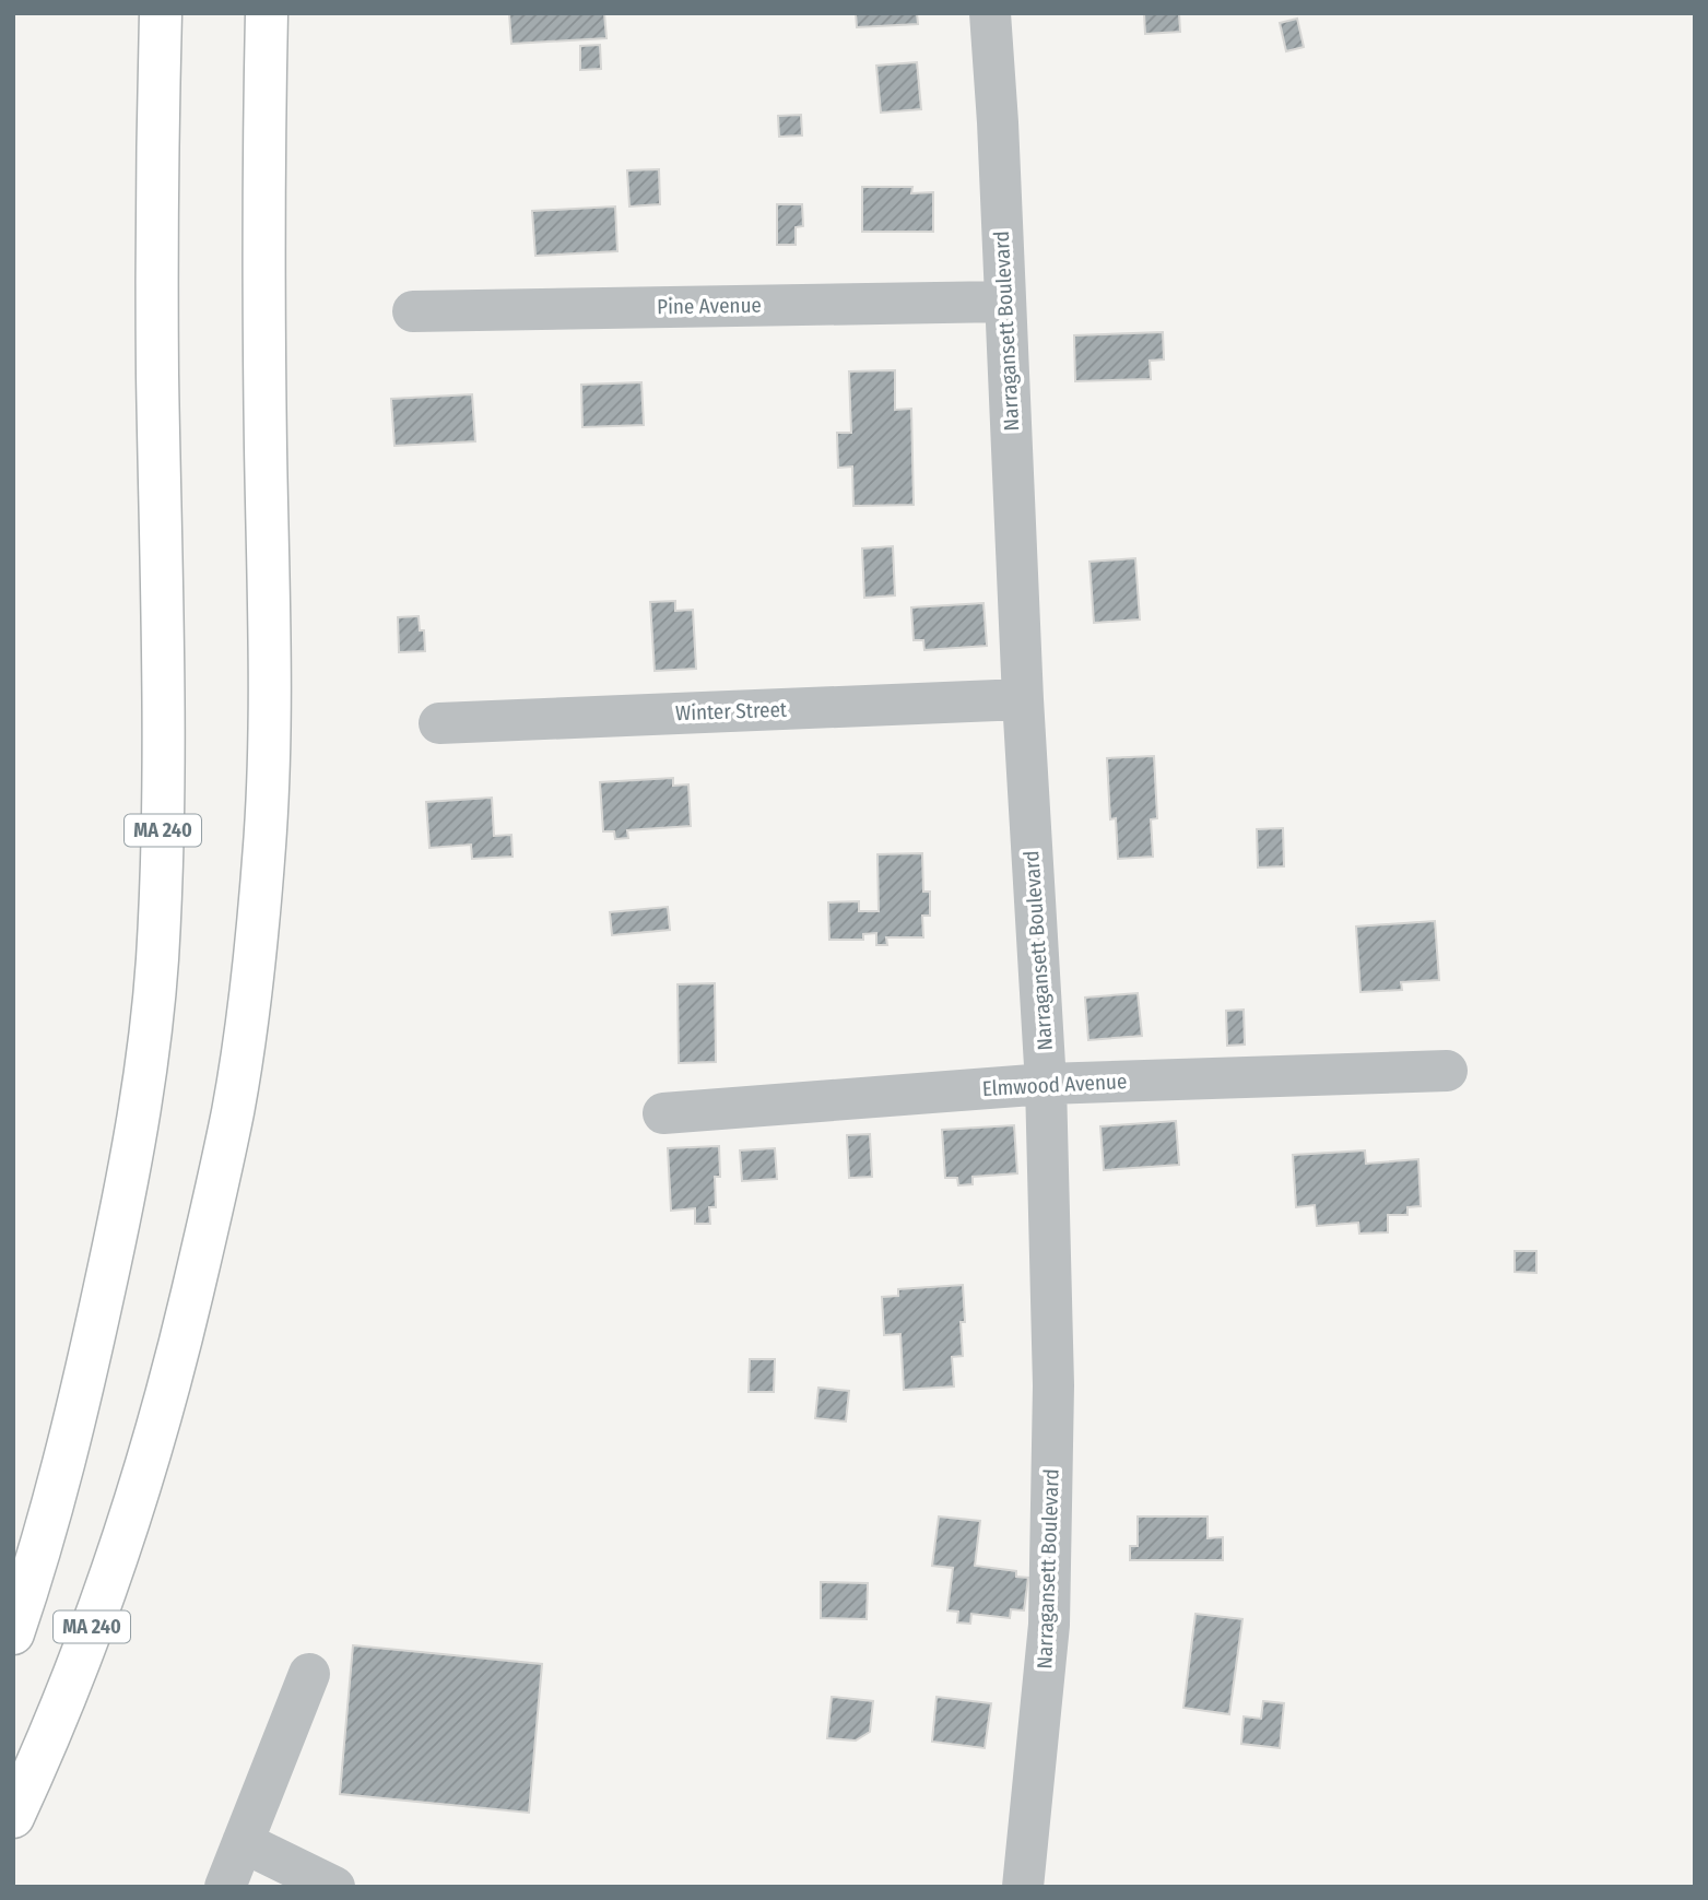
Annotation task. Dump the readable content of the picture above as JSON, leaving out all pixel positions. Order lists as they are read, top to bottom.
{
  "streets": {
    "highway": ["MA 240"],
    "street": [
      "Pine Avenue",
      "Narragansett Boulevard",
      "Winter Street",
      "Elmwood Avenue"
    ]
  },
  "crossings": [
    ["Pine Avenue", "Narragansett Boulevard"],
    ["Narragansett Boulevard", "Winter Street"],
    ["Narragansett Boulevard", "Elmwood Avenue"]
  ]
}
